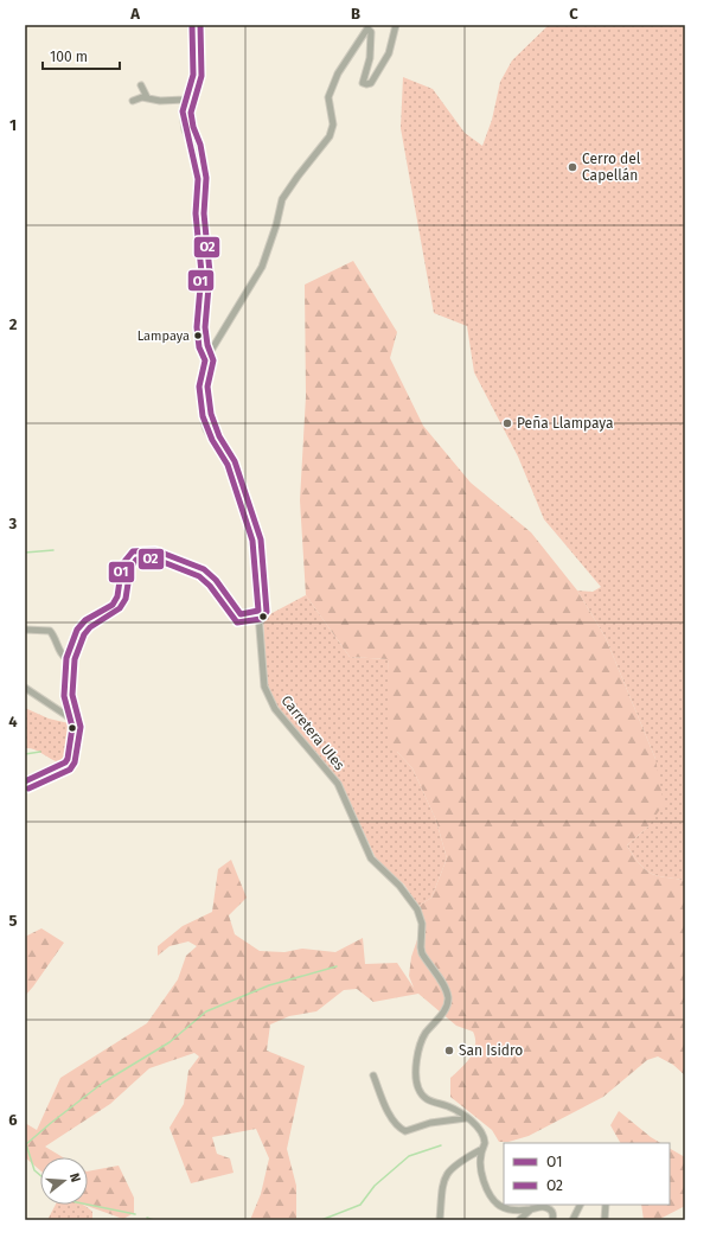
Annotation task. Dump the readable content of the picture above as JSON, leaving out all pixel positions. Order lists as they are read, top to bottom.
{
  "streets": {
    "street": ["Carretera Ules"]
  },
  "places": [
    "Cerro del Capellán",
    "Lampaya",
    "Peña Llampaya",
    "San Isidro"
  ],
  "lines": ["transit line O1", "transit line O2"],
  "legend": ["O1", "O2"],
  "scale_bar": "100 m",
  "north": "right",
  "grid": {
    "columns": ["A", "B", "C"],
    "rows": [
      "1",
      "2",
      "3",
      "4",
      "5",
      "6"
    ]
  }
}
